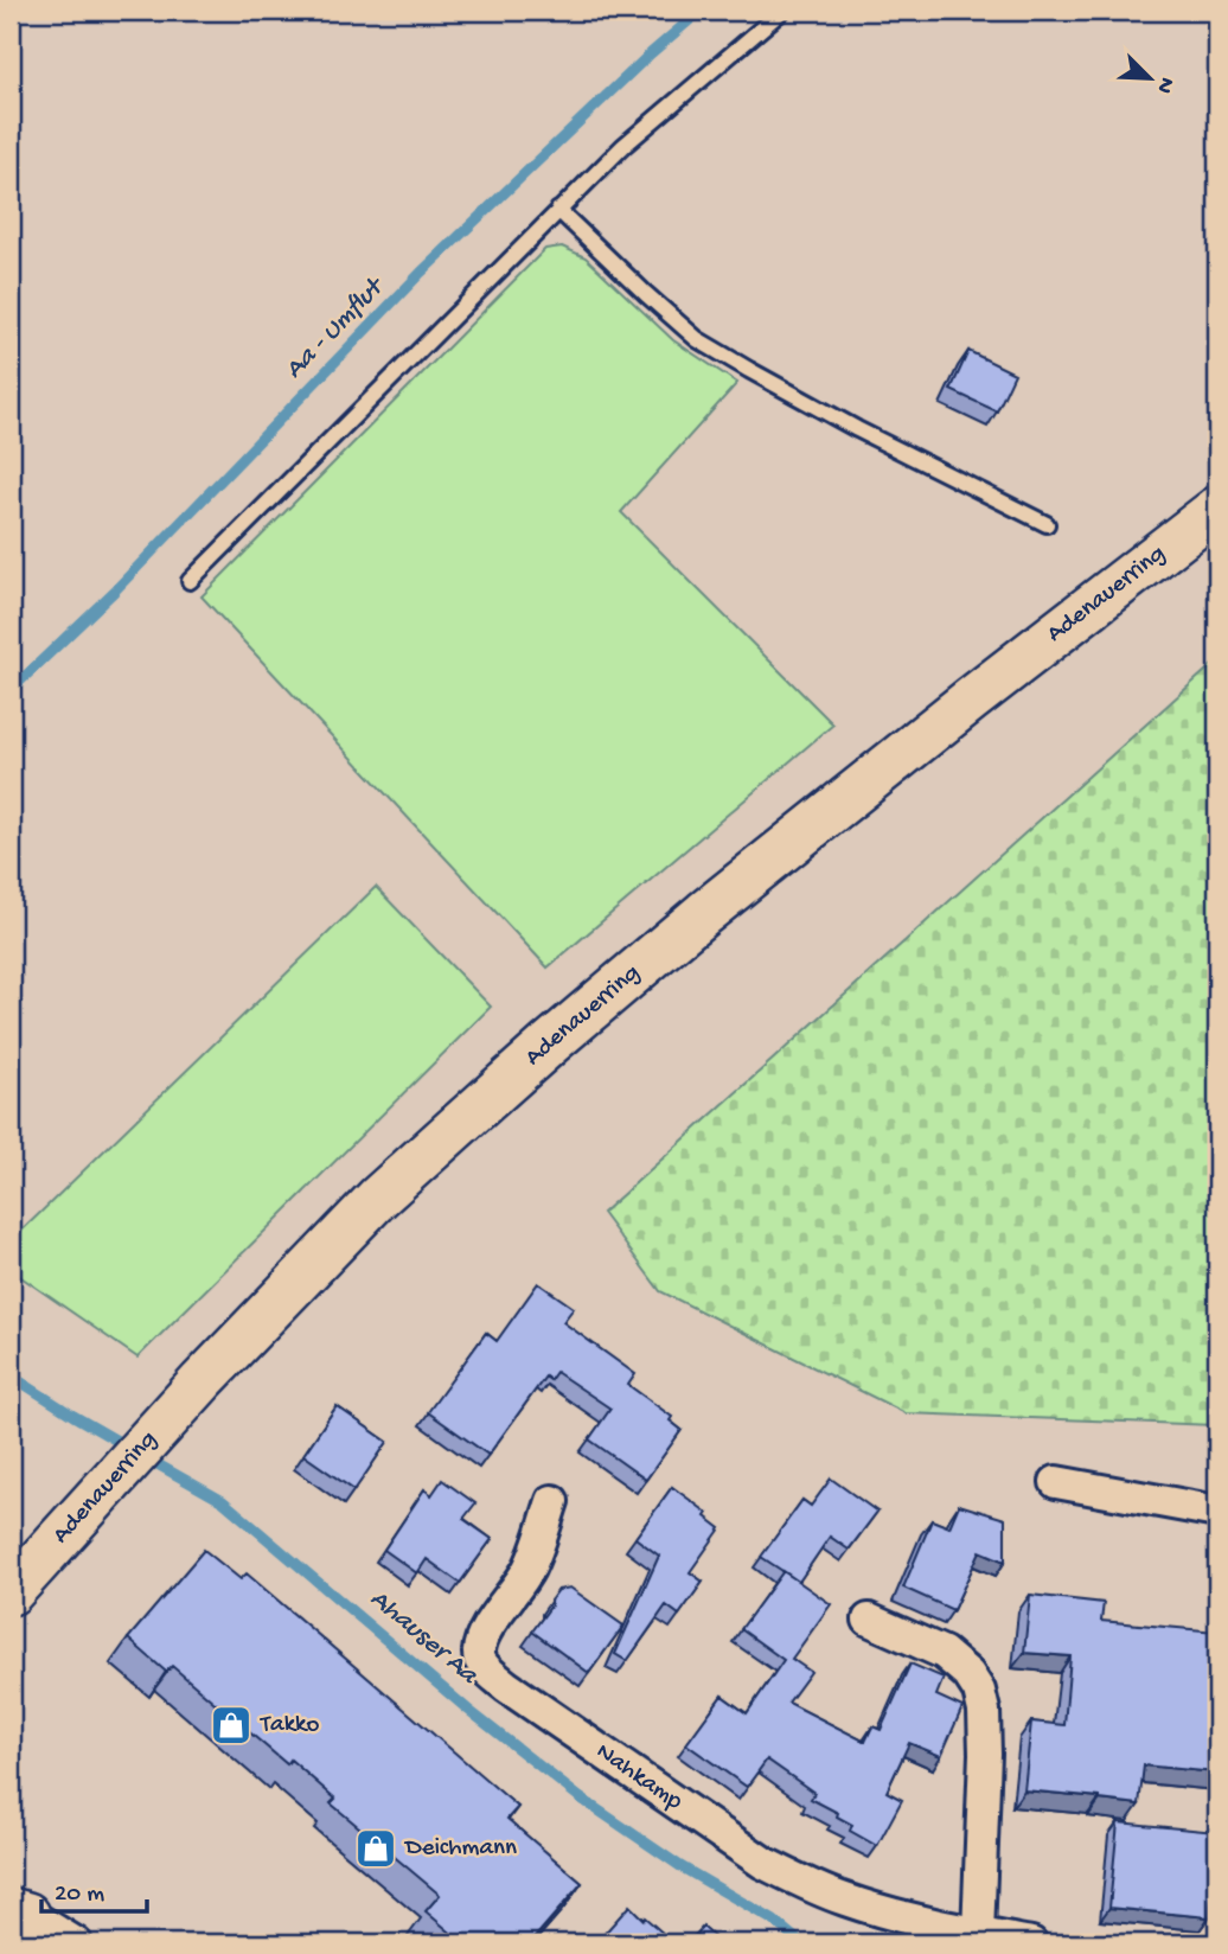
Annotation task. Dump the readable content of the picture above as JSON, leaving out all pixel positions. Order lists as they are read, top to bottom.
{
  "streets": {
    "main road": ["Adenauerring"],
    "street": ["Nahkamp"]
  },
  "water": ["Aa - Umflut", "Ahauser Aa"],
  "places": {
    "shop": ["Takko", "Deichmann"]
  },
  "scale_bar": "20 m",
  "north": "bottom right"
}
